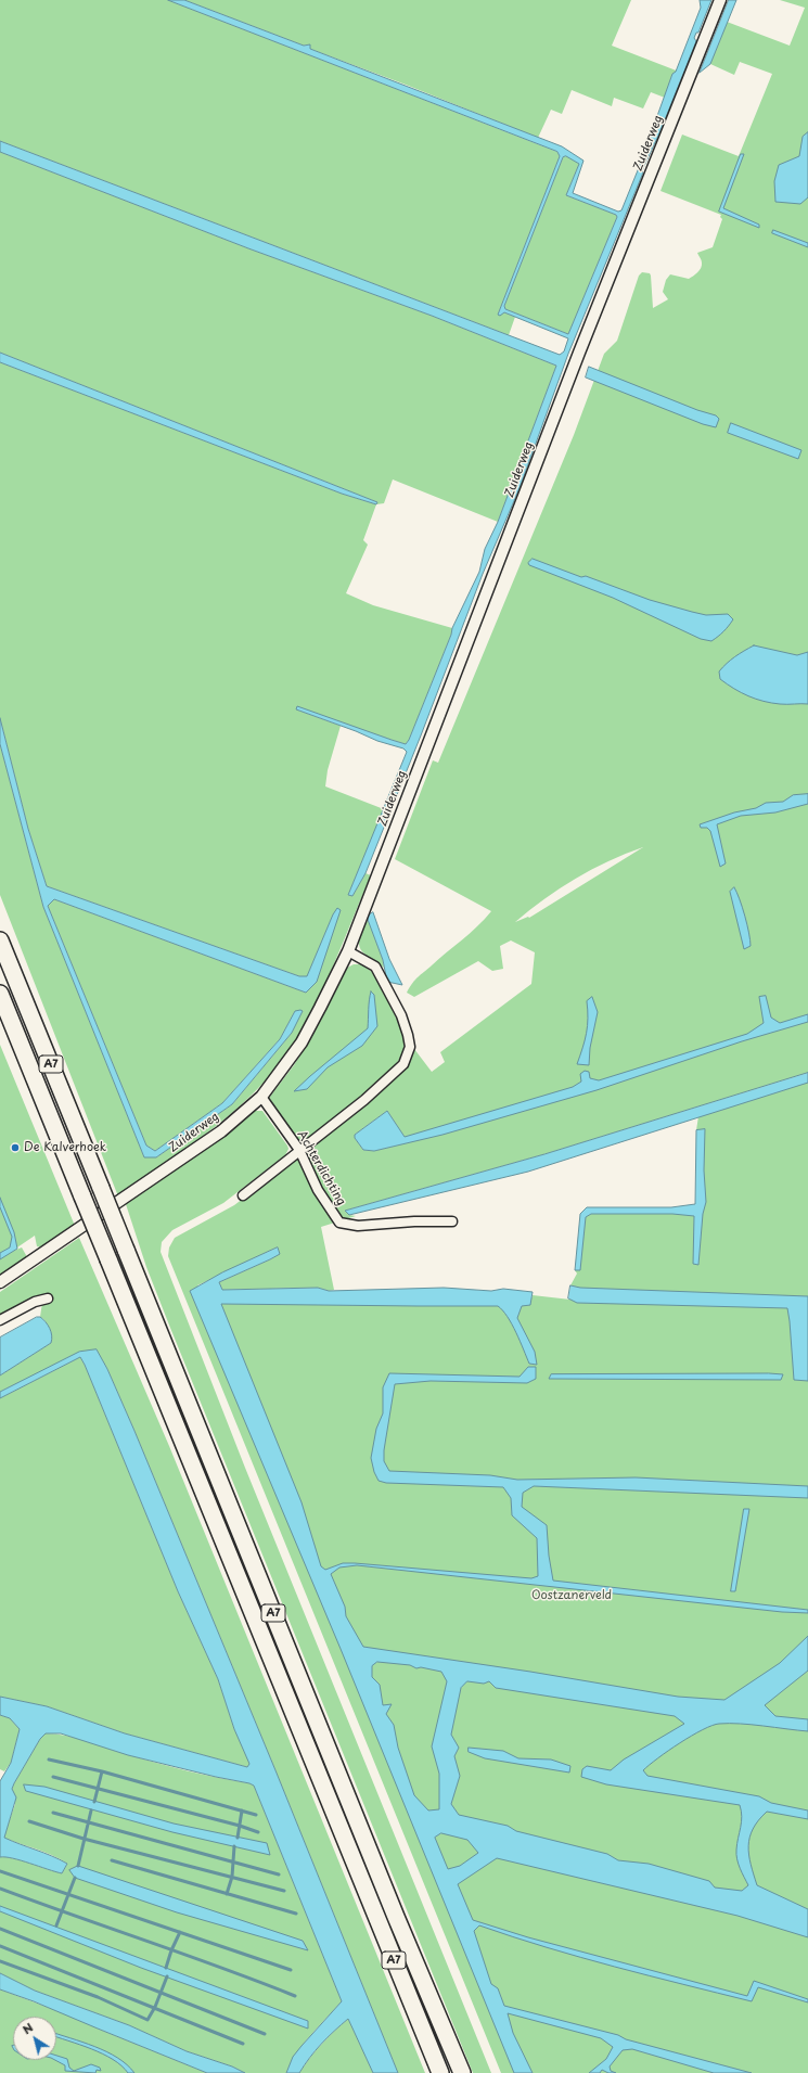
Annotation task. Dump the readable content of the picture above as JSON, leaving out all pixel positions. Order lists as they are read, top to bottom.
{
  "streets": {
    "highway": ["A7"],
    "street": ["Zuiderweg", "Achterdichting"]
  },
  "crossings": [
    ["Zuiderweg", "Achterdichting"]
  ],
  "parks": ["Oostzanerveld"],
  "places": ["De Kalverhoek"],
  "north": "top left"
}
